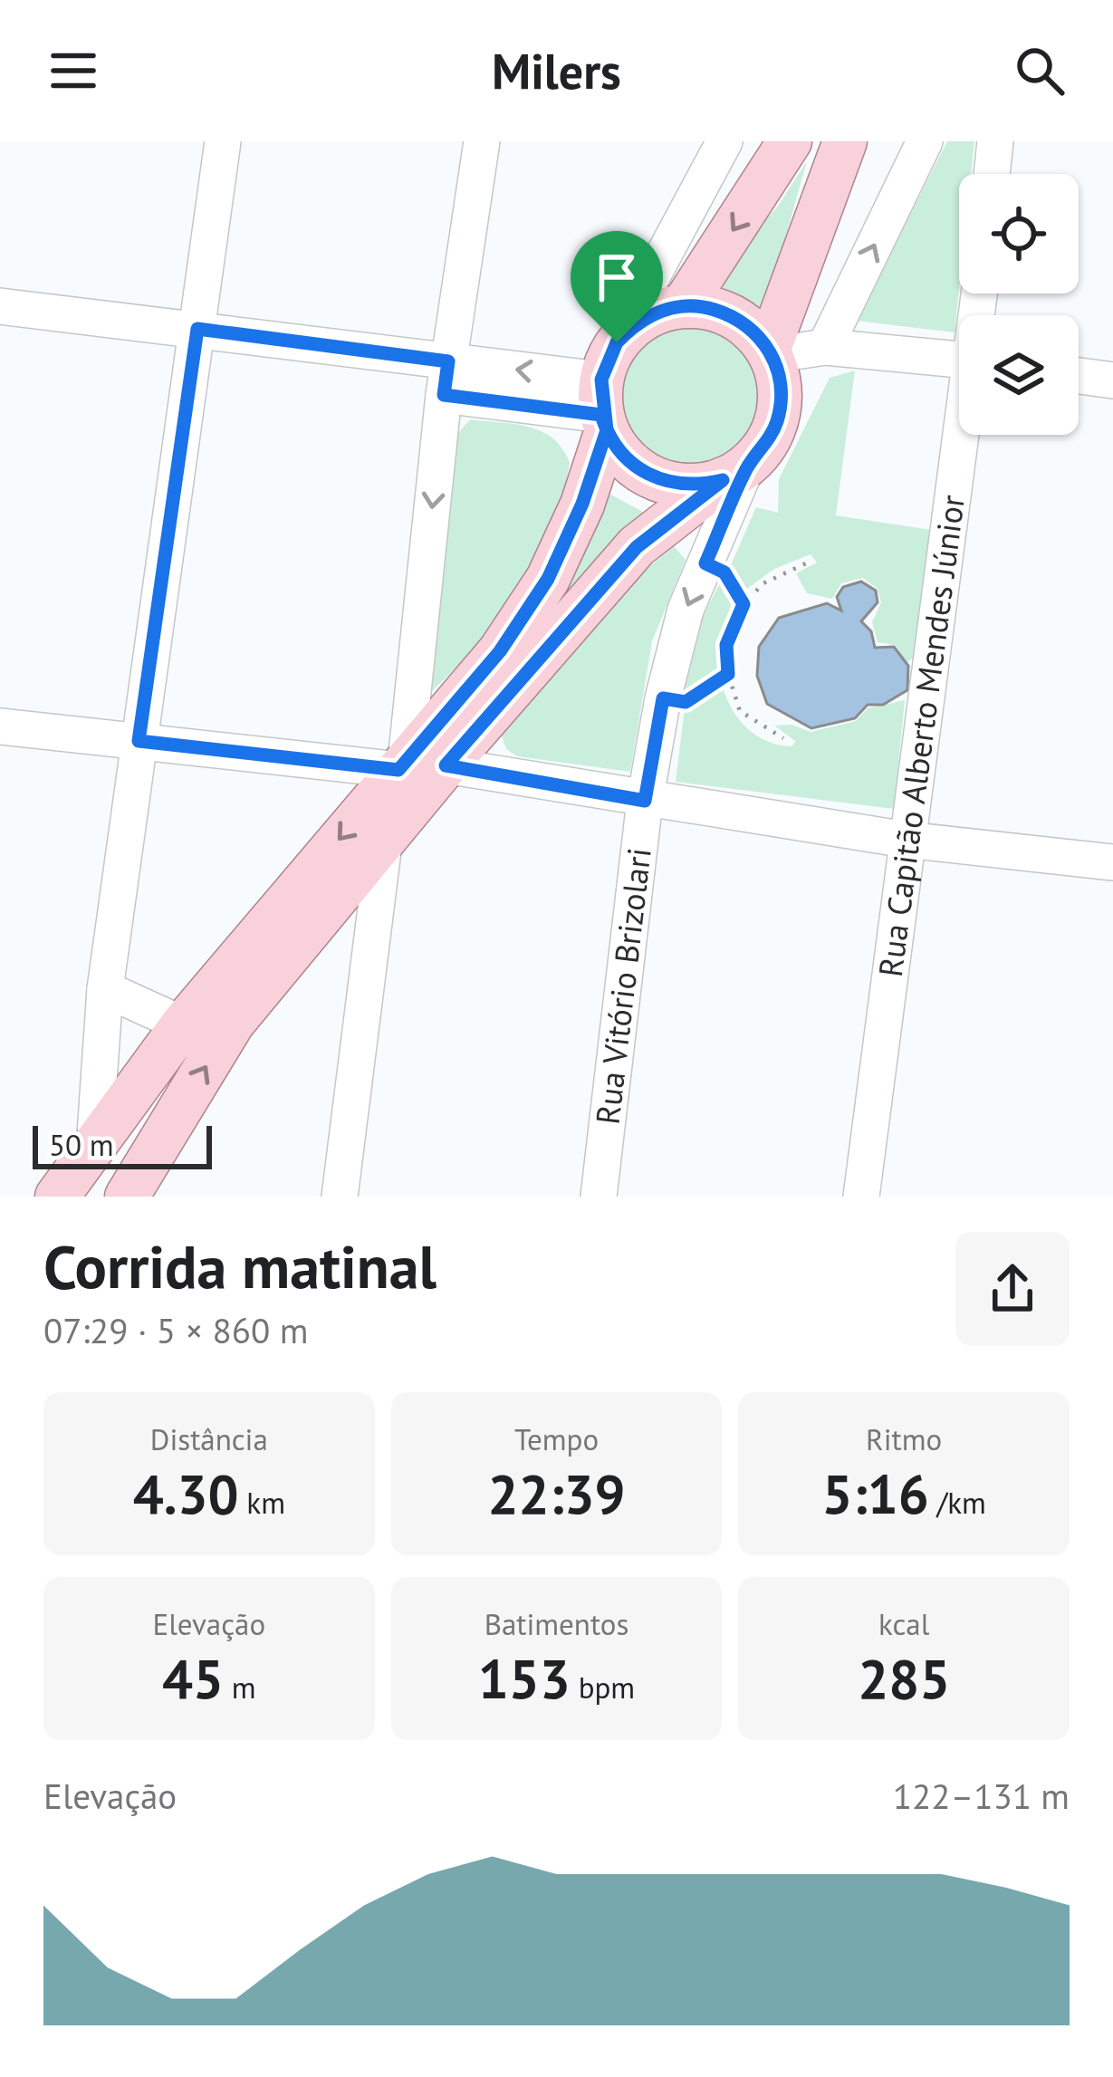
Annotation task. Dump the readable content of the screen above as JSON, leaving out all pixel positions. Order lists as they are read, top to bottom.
{
  "streets": {
    "street": ["Rua Capitão Alberto Mendes Júnior", "Rua Vitório Brizolari"]
  },
  "scale_bar": "50 m",
  "page": {
    "header": "Milers",
    "scale": "50 m",
    "heading": ["Corrida matinal", "07:29 · 5 × 860 m"],
    "stats": [
      ["Distância", "4.30 km"],
      ["Tempo", "22:39"],
      ["Ritmo", "5:16 /km"],
      ["Elevação", "45 m"],
      ["Batimentos", "153 bpm"],
      ["kcal", "285"]
    ],
    "chart": ["Elevação", "122–131 m"]
  }
}
